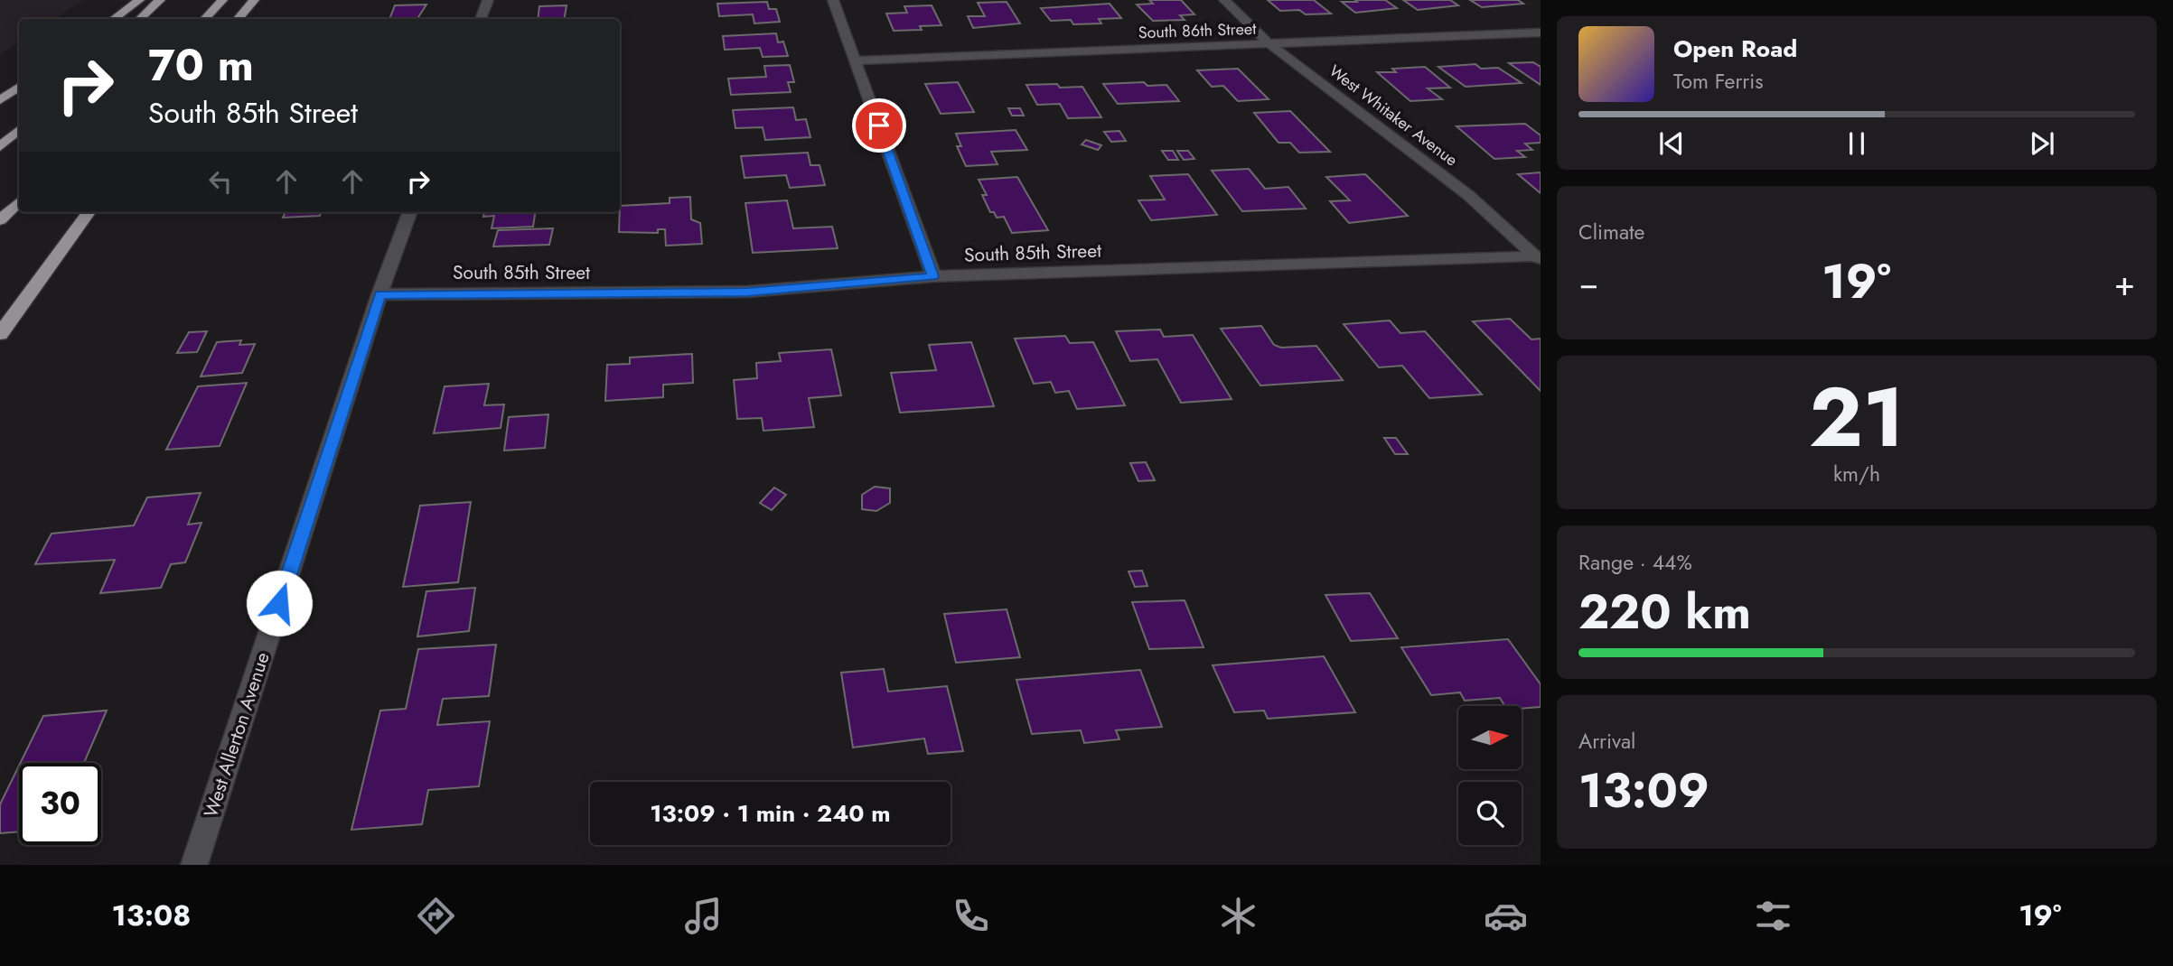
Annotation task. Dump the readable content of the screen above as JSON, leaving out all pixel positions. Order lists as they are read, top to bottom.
{
  "streets": {
    "street": [
      "South 86th Street",
      "West Whitaker Avenue",
      "South 85th Street",
      "West Allerton Avenue"
    ]
  },
  "crossings": [
    ["South 86th Street", "West Whitaker Avenue"],
    ["West Whitaker Avenue", "South 85th Street"],
    ["South 85th Street", "West Allerton Avenue"]
  ],
  "north": "right",
  "page": {
    "turn": ["70 m", "South 85th Street"],
    "song": ["Open Road", "Tom Ferris"],
    "tile": [
      "Climate",
      ["21", "km/h"],
      ["Range · 44%", "220 km"],
      ["Arrival", "13:09"]
    ],
    "heat": ["−", "19°", "+"],
    "limit": "30",
    "trip": "13:09 · 1 min · 240 m",
    "tabs": ["13:08", "19°"]
  }
}
